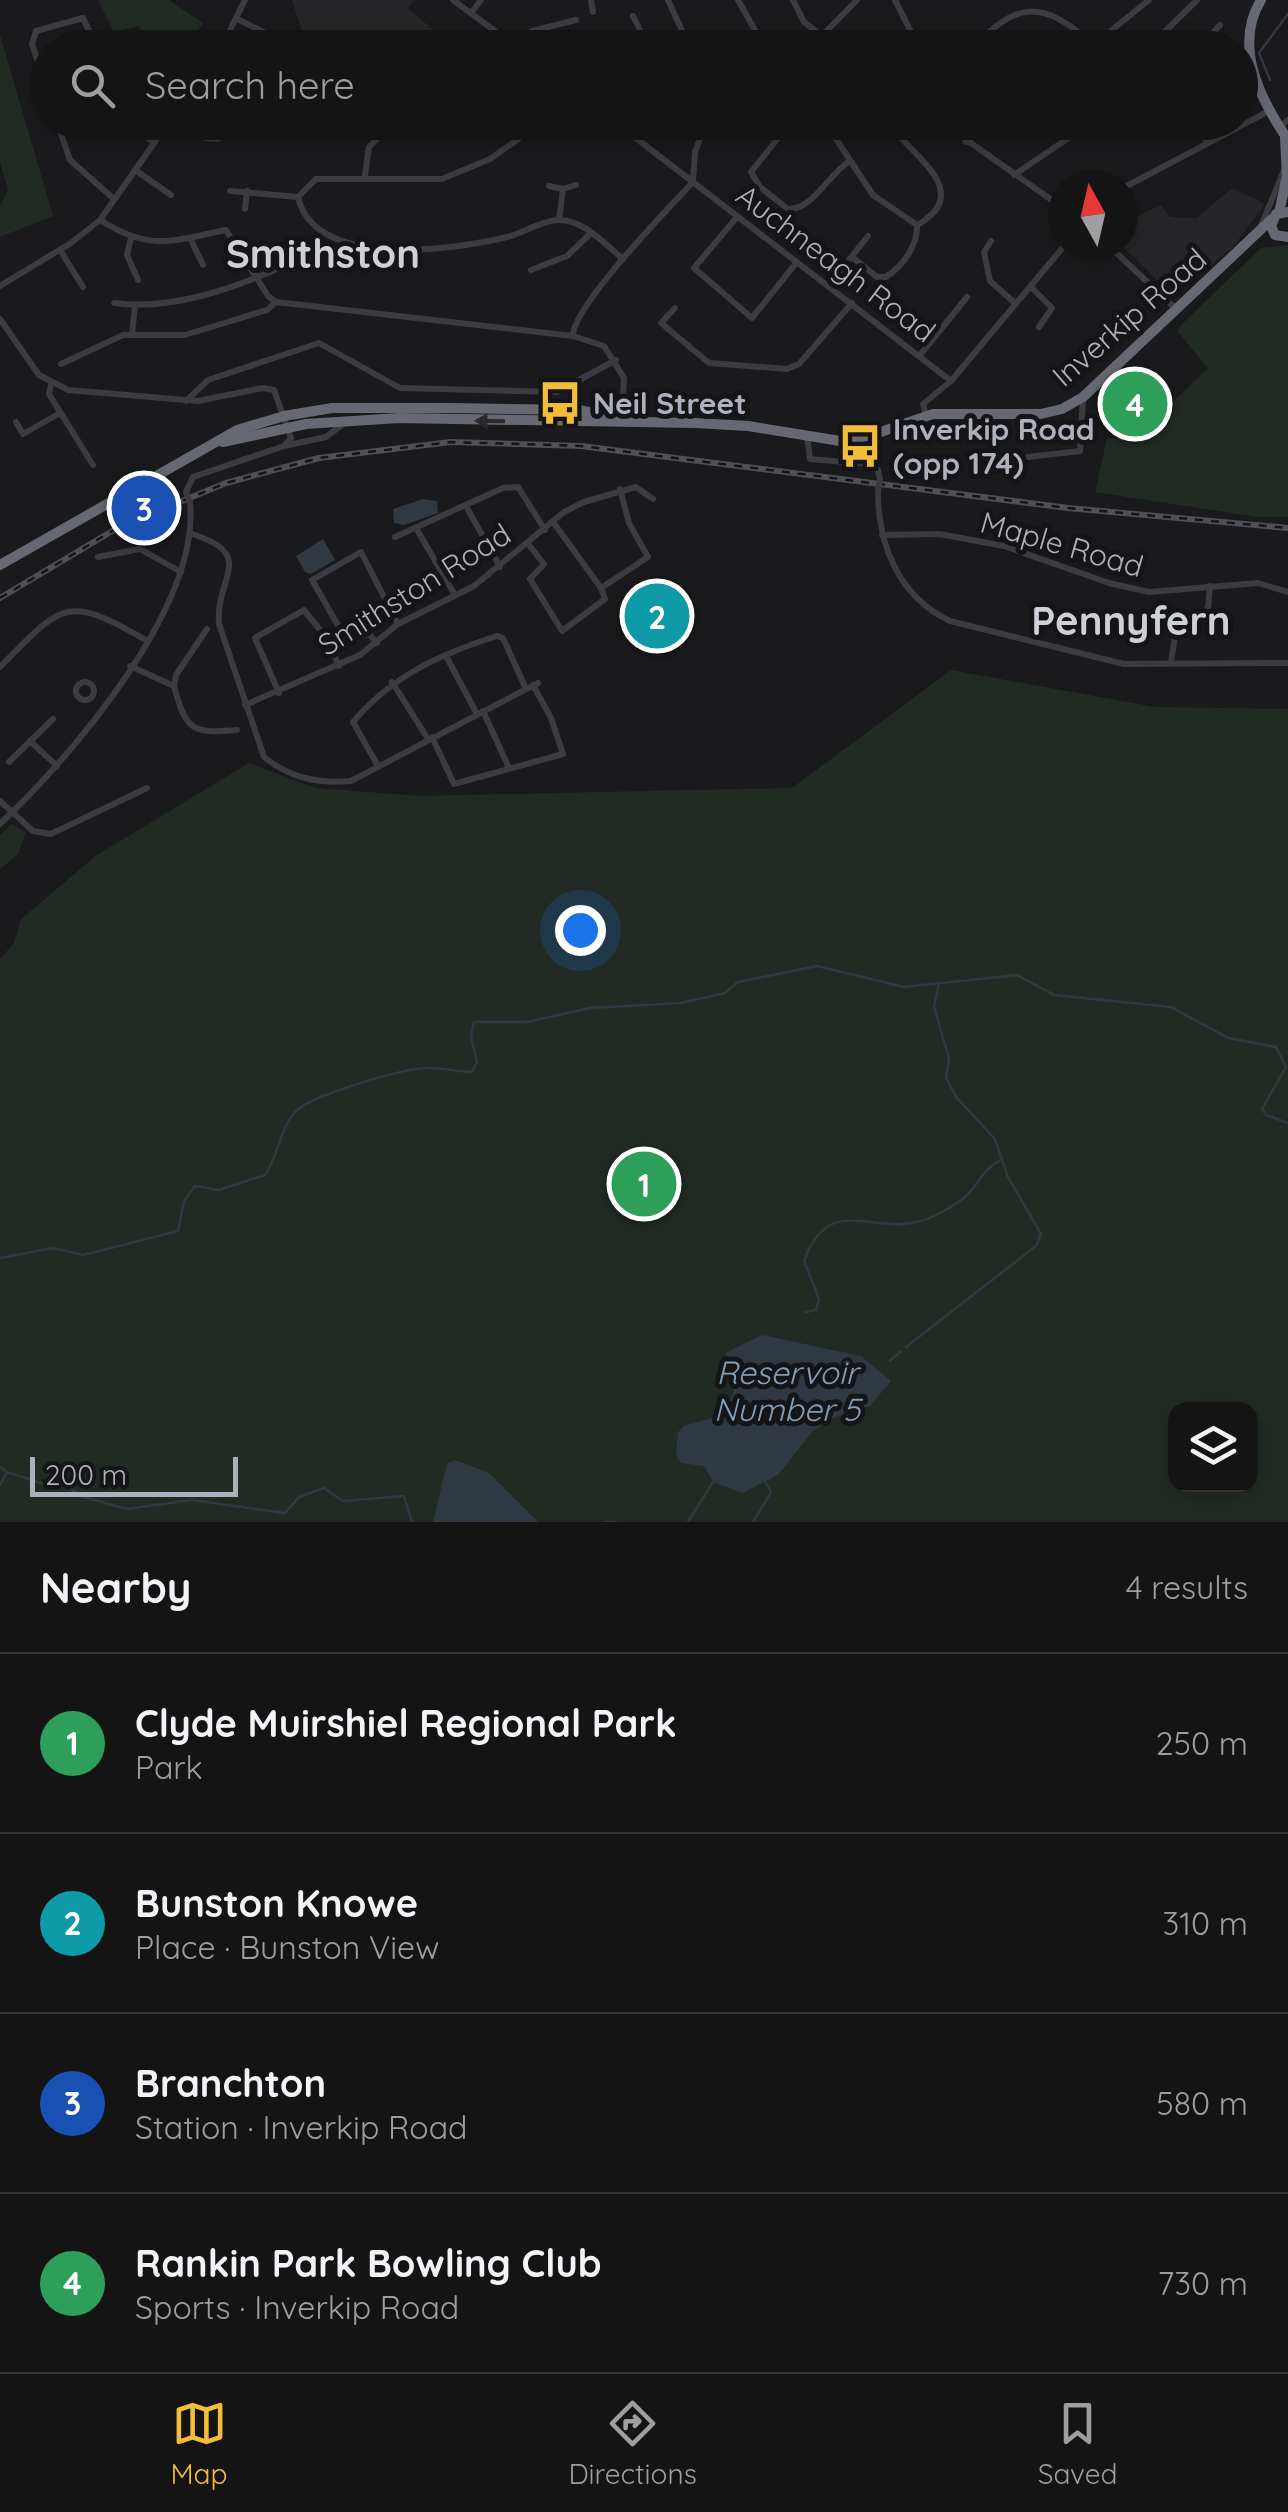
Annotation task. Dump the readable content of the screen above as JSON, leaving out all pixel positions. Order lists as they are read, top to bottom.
{
  "streets": {
    "highway": ["Inverkip Road"],
    "street": ["Auchneagh Road", "Maple Road", "Smithston Road"]
  },
  "districts": ["Smithston", "Pennyfern"],
  "water": ["Reservoir Number 5"],
  "places": {
    "bus stop": ["Neil Street", "Inverkip Road (opp 174)"]
  },
  "scale_bar": "200 m",
  "north": "top",
  "page": {
    "search": "Search here",
    "pins": [
      "4",
      "3",
      "2",
      "1"
    ],
    "scale": "200 m",
    "heading": ["Nearby", "4 results"],
    "list": [
      {
        "mark": "1",
        "name": "Clyde Muirshiel Regional Park",
        "note": "Park",
        "value": "250 m"
      },
      {
        "mark": "2",
        "name": "Bunston Knowe",
        "note": "Place · Bunston View",
        "value": "310 m"
      },
      {
        "mark": "3",
        "name": "Branchton",
        "note": "Station · Inverkip Road",
        "value": "580 m"
      },
      {
        "mark": "4",
        "name": "Rankin Park Bowling Club",
        "note": "Sports · Inverkip Road",
        "value": "730 m"
      }
    ],
    "nav": ["Map", "Directions", "Saved"]
  }
}
